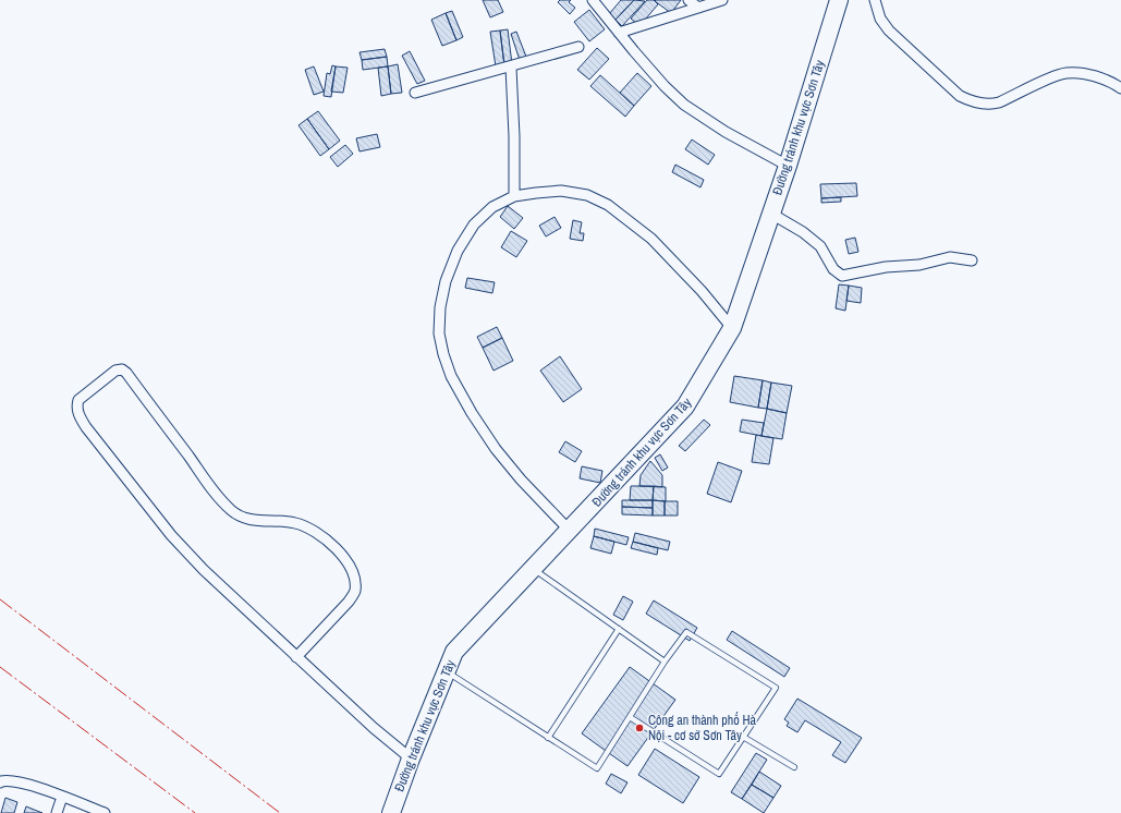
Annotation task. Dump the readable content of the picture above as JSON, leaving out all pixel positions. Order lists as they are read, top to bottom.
{
  "streets": {
    "highway": ["Đường tránh khu vực Sơn Tây"]
  },
  "places": ["Công an thành phố Hà Nội - cơ sở Sơn Tây"]
}
